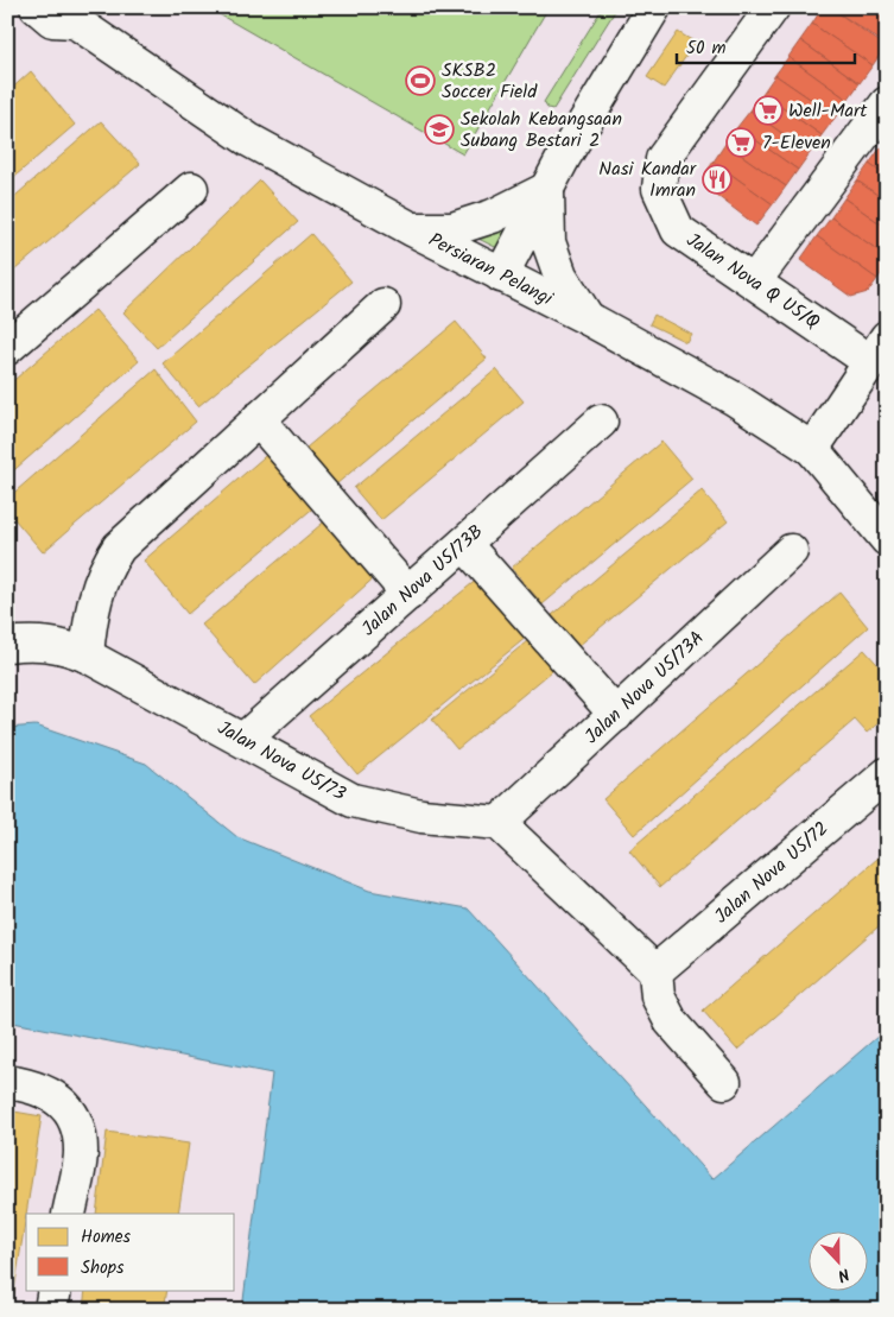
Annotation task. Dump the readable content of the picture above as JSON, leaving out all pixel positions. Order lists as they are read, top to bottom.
{
  "streets": {
    "street": [
      "Persiaran Pelangi",
      "Jalan Nova Q U5/Q",
      "Jalan Nova U5/73B",
      "Jalan Nova U5/73A",
      "Jalan Nova U5/73",
      "Jalan Nova U5/72"
    ]
  },
  "crossings": [
    ["Jalan Nova U5/73B", "Jalan Nova U5/73"],
    ["Jalan Nova U5/73A", "Jalan Nova U5/73"]
  ],
  "places": {
    "sports": ["SKSB2 Soccer Field"],
    "supermarket": ["Well-Mart", "7-Eleven"],
    "school or university": ["Sekolah Kebangsaan Subang Bestari 2"],
    "restaurant": ["Nasi Kandar Imran"]
  },
  "legend": ["Homes", "Shops"],
  "scale_bar": "50 m",
  "north": "bottom"
}
